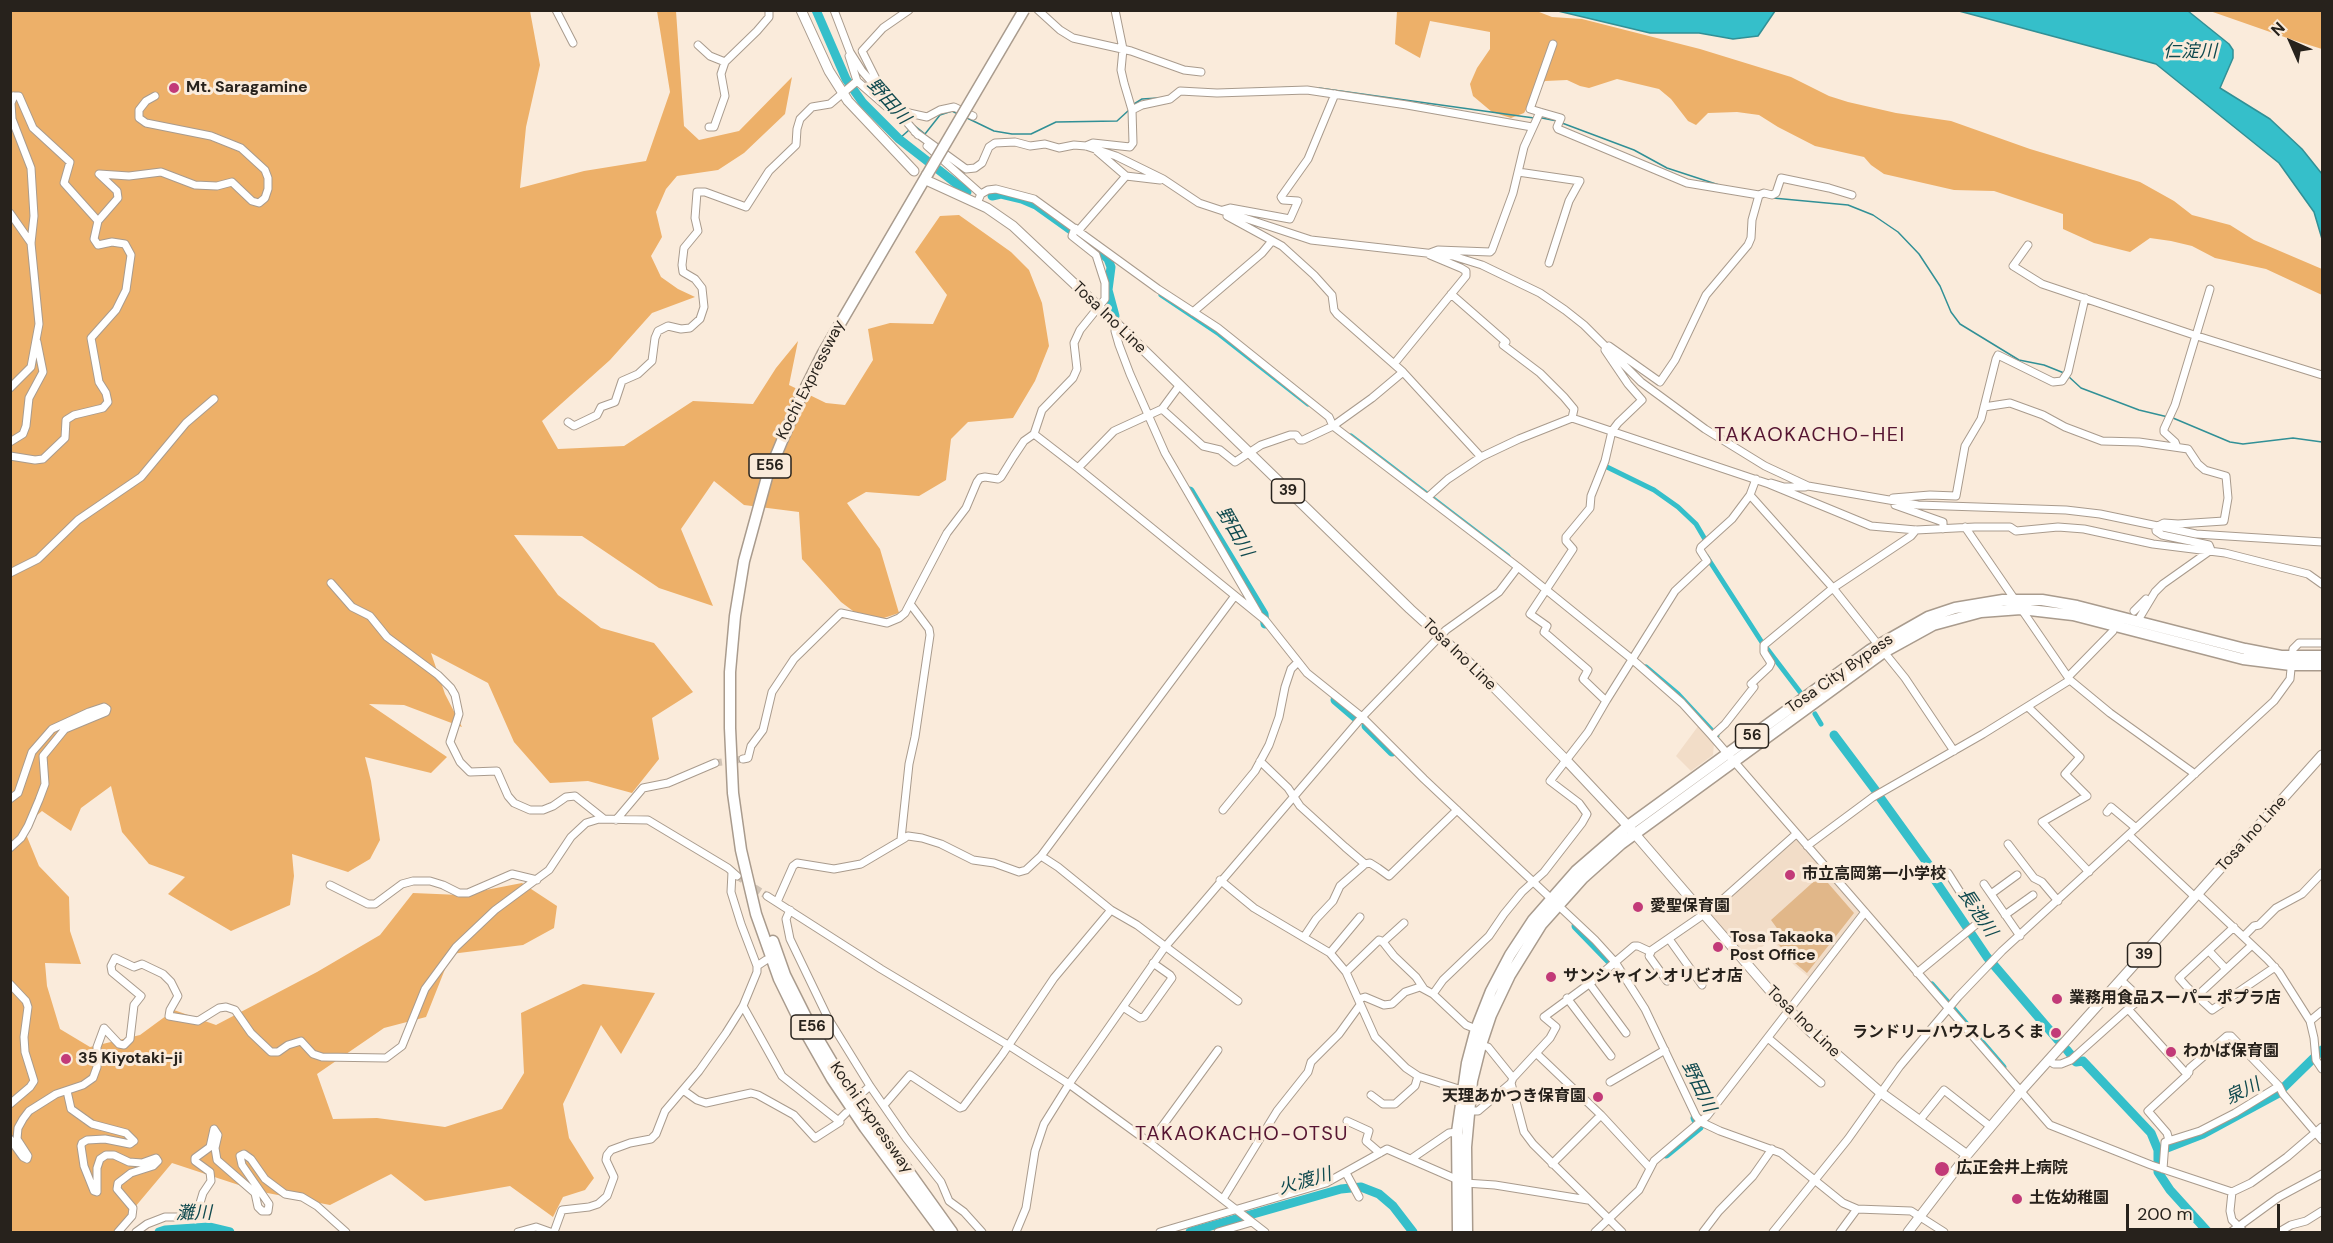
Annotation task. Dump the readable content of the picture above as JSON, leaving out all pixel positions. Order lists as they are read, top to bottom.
{
  "streets": {
    "highway": [
      "Kochi Expressway",
      "E56",
      "Tosa City Bypass",
      "56"
    ],
    "main road": ["Tosa Ino Line", "39"]
  },
  "crossings": [
    ["Tosa Ino Line", "Kochi Expressway"],
    ["Tosa Ino Line", "Tosa City Bypass"]
  ],
  "districts": ["TAKAOKACHO-HEI", "TAKAOKACHO-OTSU"],
  "water": [
    "仁淀川",
    "野田川",
    "長池川",
    "泉川",
    "火渡川",
    "灘川"
  ],
  "places": [
    "Mt. Saragamine",
    "市立高岡第一小学校",
    "愛聖保育園",
    "Tosa Takaoka Post Office",
    "サンシャイン オリビオ店",
    "業務用食品スーパー ポプラ店",
    "ランドリーハウスしろくま",
    "わかば保育園",
    "35 Kiyotaki-ji",
    "天理あかつき保育園",
    "広正会井上病院",
    "土佐幼稚園"
  ],
  "scale_bar": "200 m",
  "north": "top left"
}
